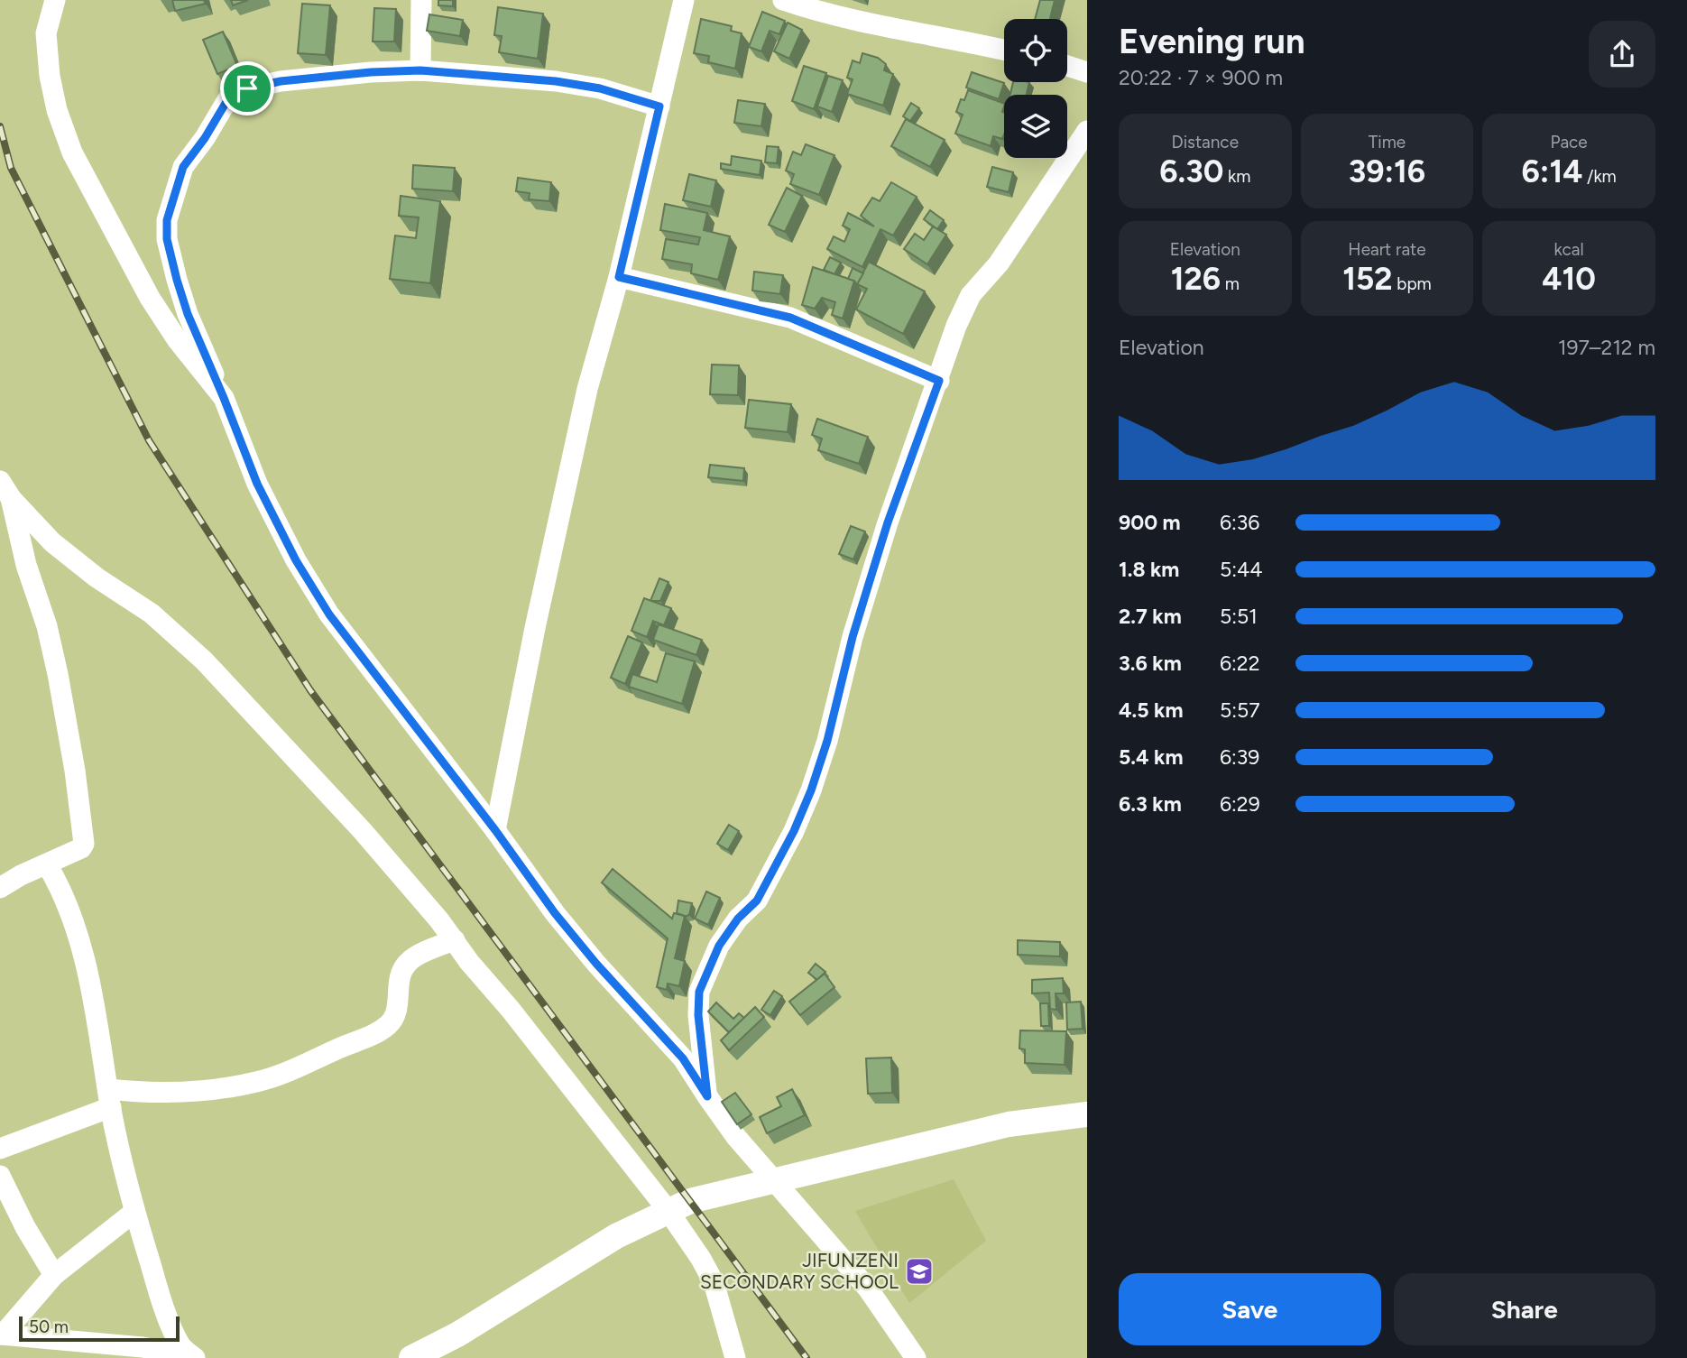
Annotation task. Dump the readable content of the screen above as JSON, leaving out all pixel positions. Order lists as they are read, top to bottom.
{
  "places": {
    "school or university": ["JIFUNZENI SECONDARY SCHOOL"]
  },
  "scale_bar": "50 m",
  "page": {
    "heading": ["Evening run", "20:22 · 7 × 900 m"],
    "stats": [
      ["Distance", "6.30 km"],
      ["Time", "39:16"],
      ["Pace", "6:14 /km"],
      ["Elevation", "126 m"],
      ["Heart rate", "152 bpm"],
      ["kcal", "410"]
    ],
    "chart": ["Elevation", "197–212 m"],
    "list": [
      {
        "name": "900 m",
        "note": "6:36"
      },
      {
        "name": "1.8 km",
        "note": "5:44"
      },
      {
        "name": "2.7 km",
        "note": "5:51"
      },
      {
        "name": "3.6 km",
        "note": "6:22"
      },
      {
        "name": "4.5 km",
        "note": "5:57"
      },
      {
        "name": "5.4 km",
        "note": "6:39"
      },
      {
        "name": "6.3 km",
        "note": "6:29"
      }
    ],
    "buttons": ["Save", "Share"],
    "scale": "50 m"
  }
}
